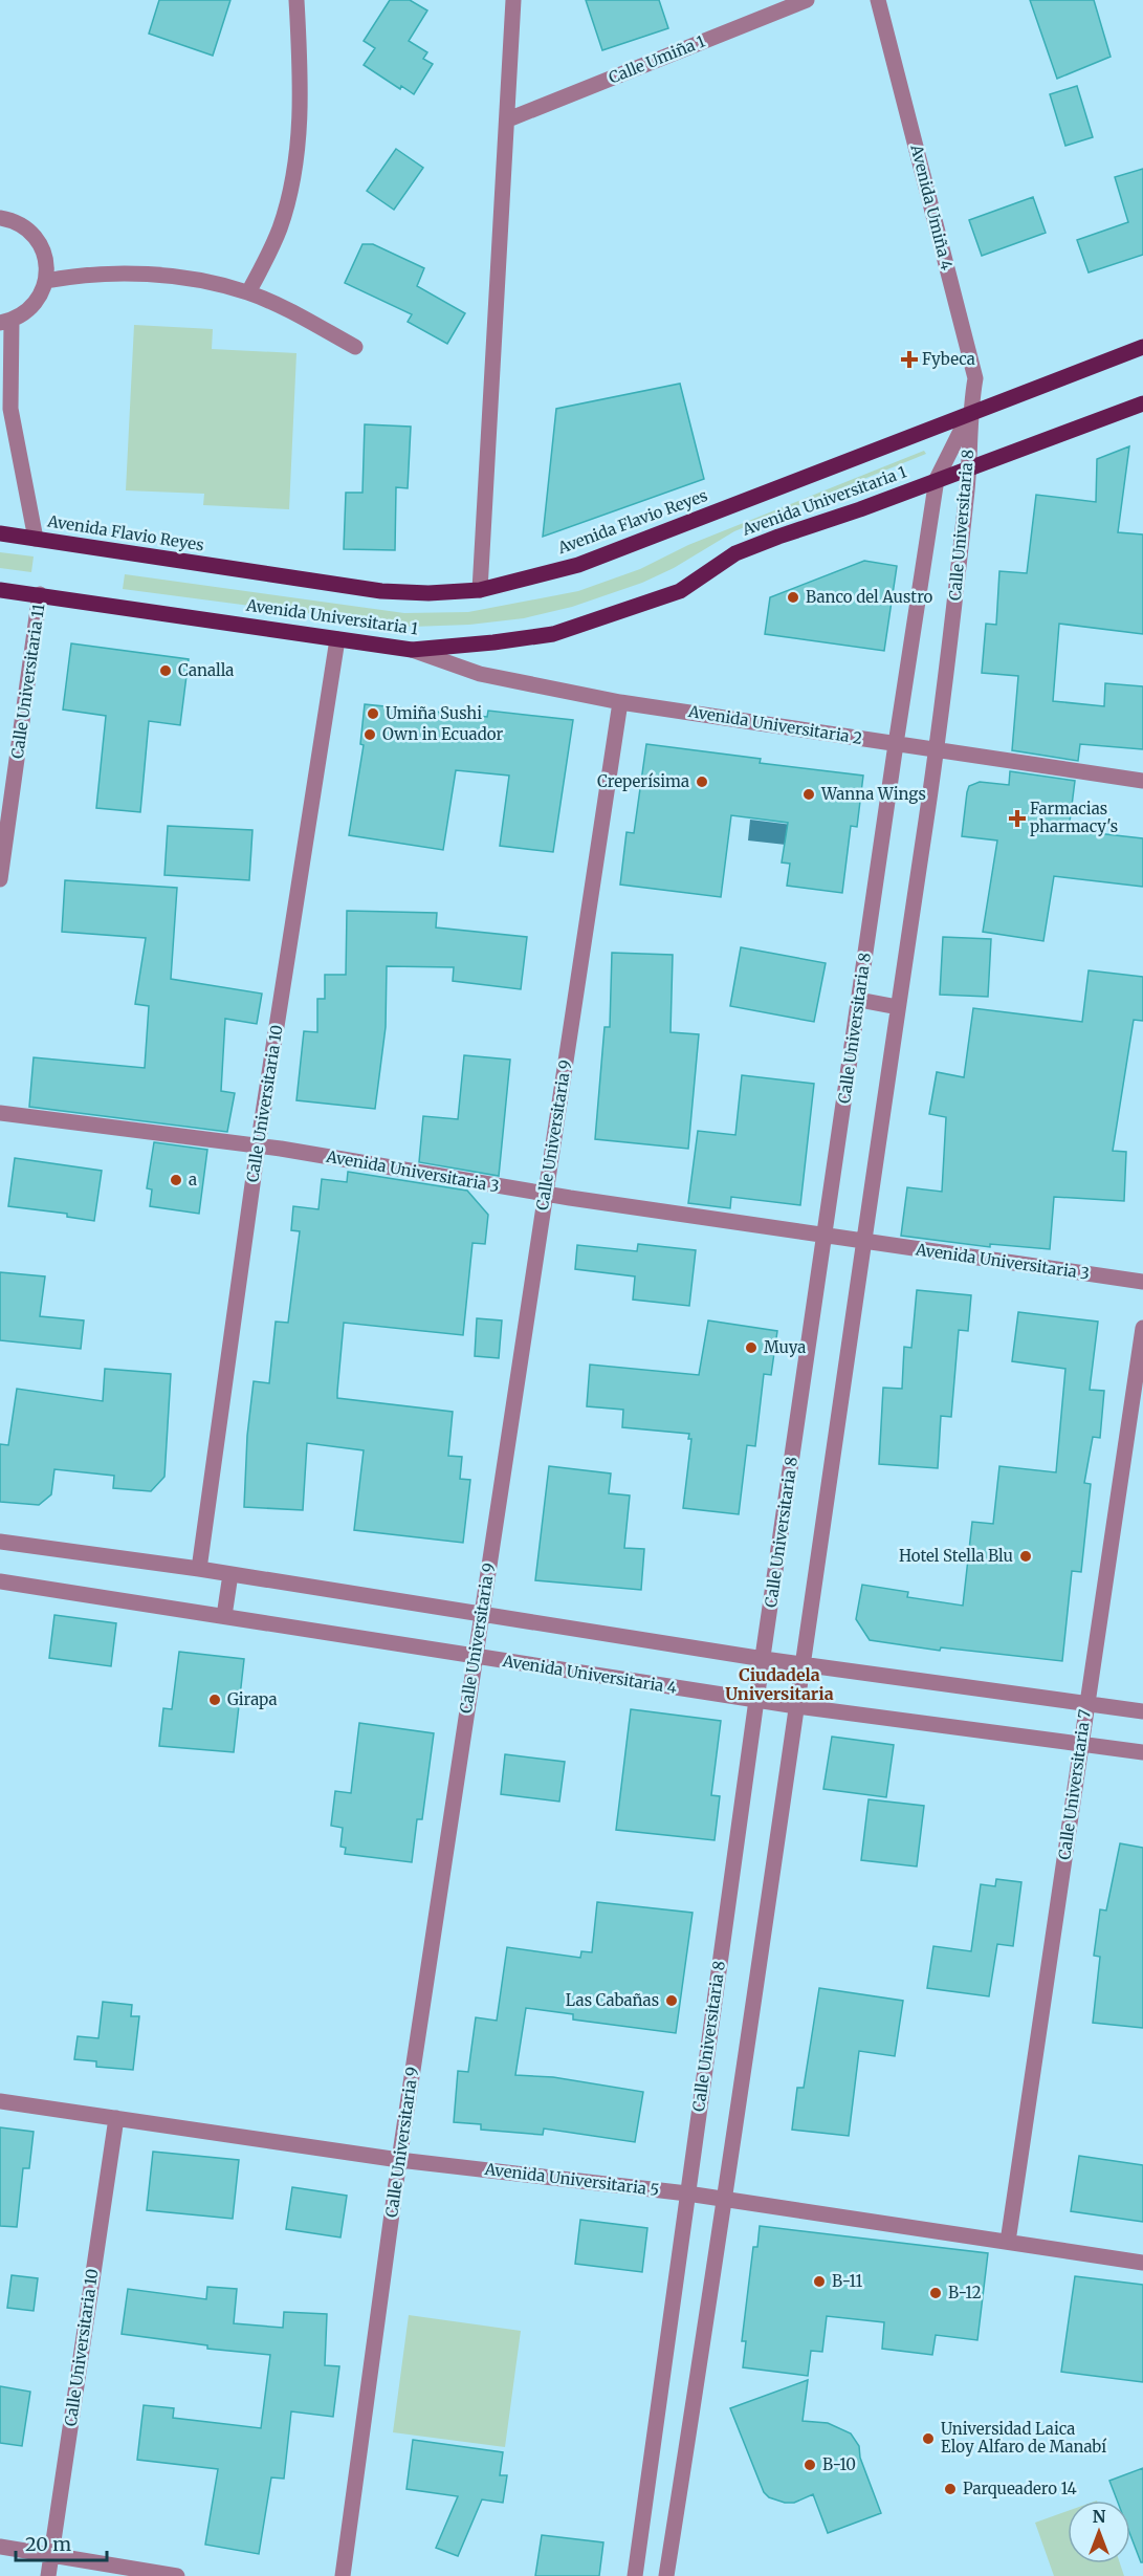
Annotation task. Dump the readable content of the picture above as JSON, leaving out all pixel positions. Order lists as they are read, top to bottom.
{
  "streets": {
    "main road": ["Avenida Universitaria 1", "Avenida Flavio Reyes"],
    "street": [
      "Calle Umiña 1",
      "Avenida Umiña 4",
      "Calle Universitaria 8",
      "Calle Universitaria 11",
      "Avenida Universitaria 2",
      "Calle Universitaria 10",
      "Calle Universitaria 9",
      "Avenida Universitaria 3",
      "Avenida Universitaria 4",
      "Calle Universitaria 7",
      "Avenida Universitaria 5"
    ]
  },
  "crossings": [
    ["Avenida Umiña 4", "Avenida Flavio Reyes"],
    ["Avenida Umiña 4", "Calle Universitaria 8"],
    ["Avenida Universitaria 1", "Calle Universitaria 8"],
    ["Avenida Universitaria 1", "Calle Universitaria 11"],
    ["Avenida Universitaria 1", "Avenida Universitaria 2"],
    ["Avenida Universitaria 1", "Calle Universitaria 10"],
    ["Avenida Flavio Reyes", "Calle Universitaria 8"],
    ["Calle Universitaria 8", "Avenida Universitaria 2"],
    ["Calle Universitaria 8", "Avenida Universitaria 3"],
    ["Calle Universitaria 8", "Avenida Universitaria 4"],
    ["Calle Universitaria 8", "Avenida Universitaria 5"],
    ["Avenida Universitaria 2", "Calle Universitaria 9"],
    ["Calle Universitaria 10", "Avenida Universitaria 3"],
    ["Calle Universitaria 10", "Avenida Universitaria 5"],
    ["Calle Universitaria 9", "Avenida Universitaria 3"],
    ["Calle Universitaria 9", "Avenida Universitaria 4"],
    ["Calle Universitaria 9", "Avenida Universitaria 5"],
    ["Avenida Universitaria 4", "Calle Universitaria 7"],
    ["Calle Universitaria 7", "Avenida Universitaria 5"]
  ],
  "districts": ["Ciudadela Universitaria"],
  "places": {
    "health": ["Fybeca", "Farmacias pharmacy's"],
    "other": [
      "Banco del Austro",
      "Canalla",
      "Umiña Sushi",
      "Own in Ecuador",
      "Creperísima",
      "Wanna Wings",
      "a",
      "Muya",
      "Hotel Stella Blu",
      "Girapa",
      "Las Cabañas",
      "B-11",
      "B-12",
      "Universidad Laica Eloy Alfaro de Manabí",
      "B-10",
      "Parqueadero 14"
    ]
  },
  "scale_bar": "20 m",
  "north": "top"
}
